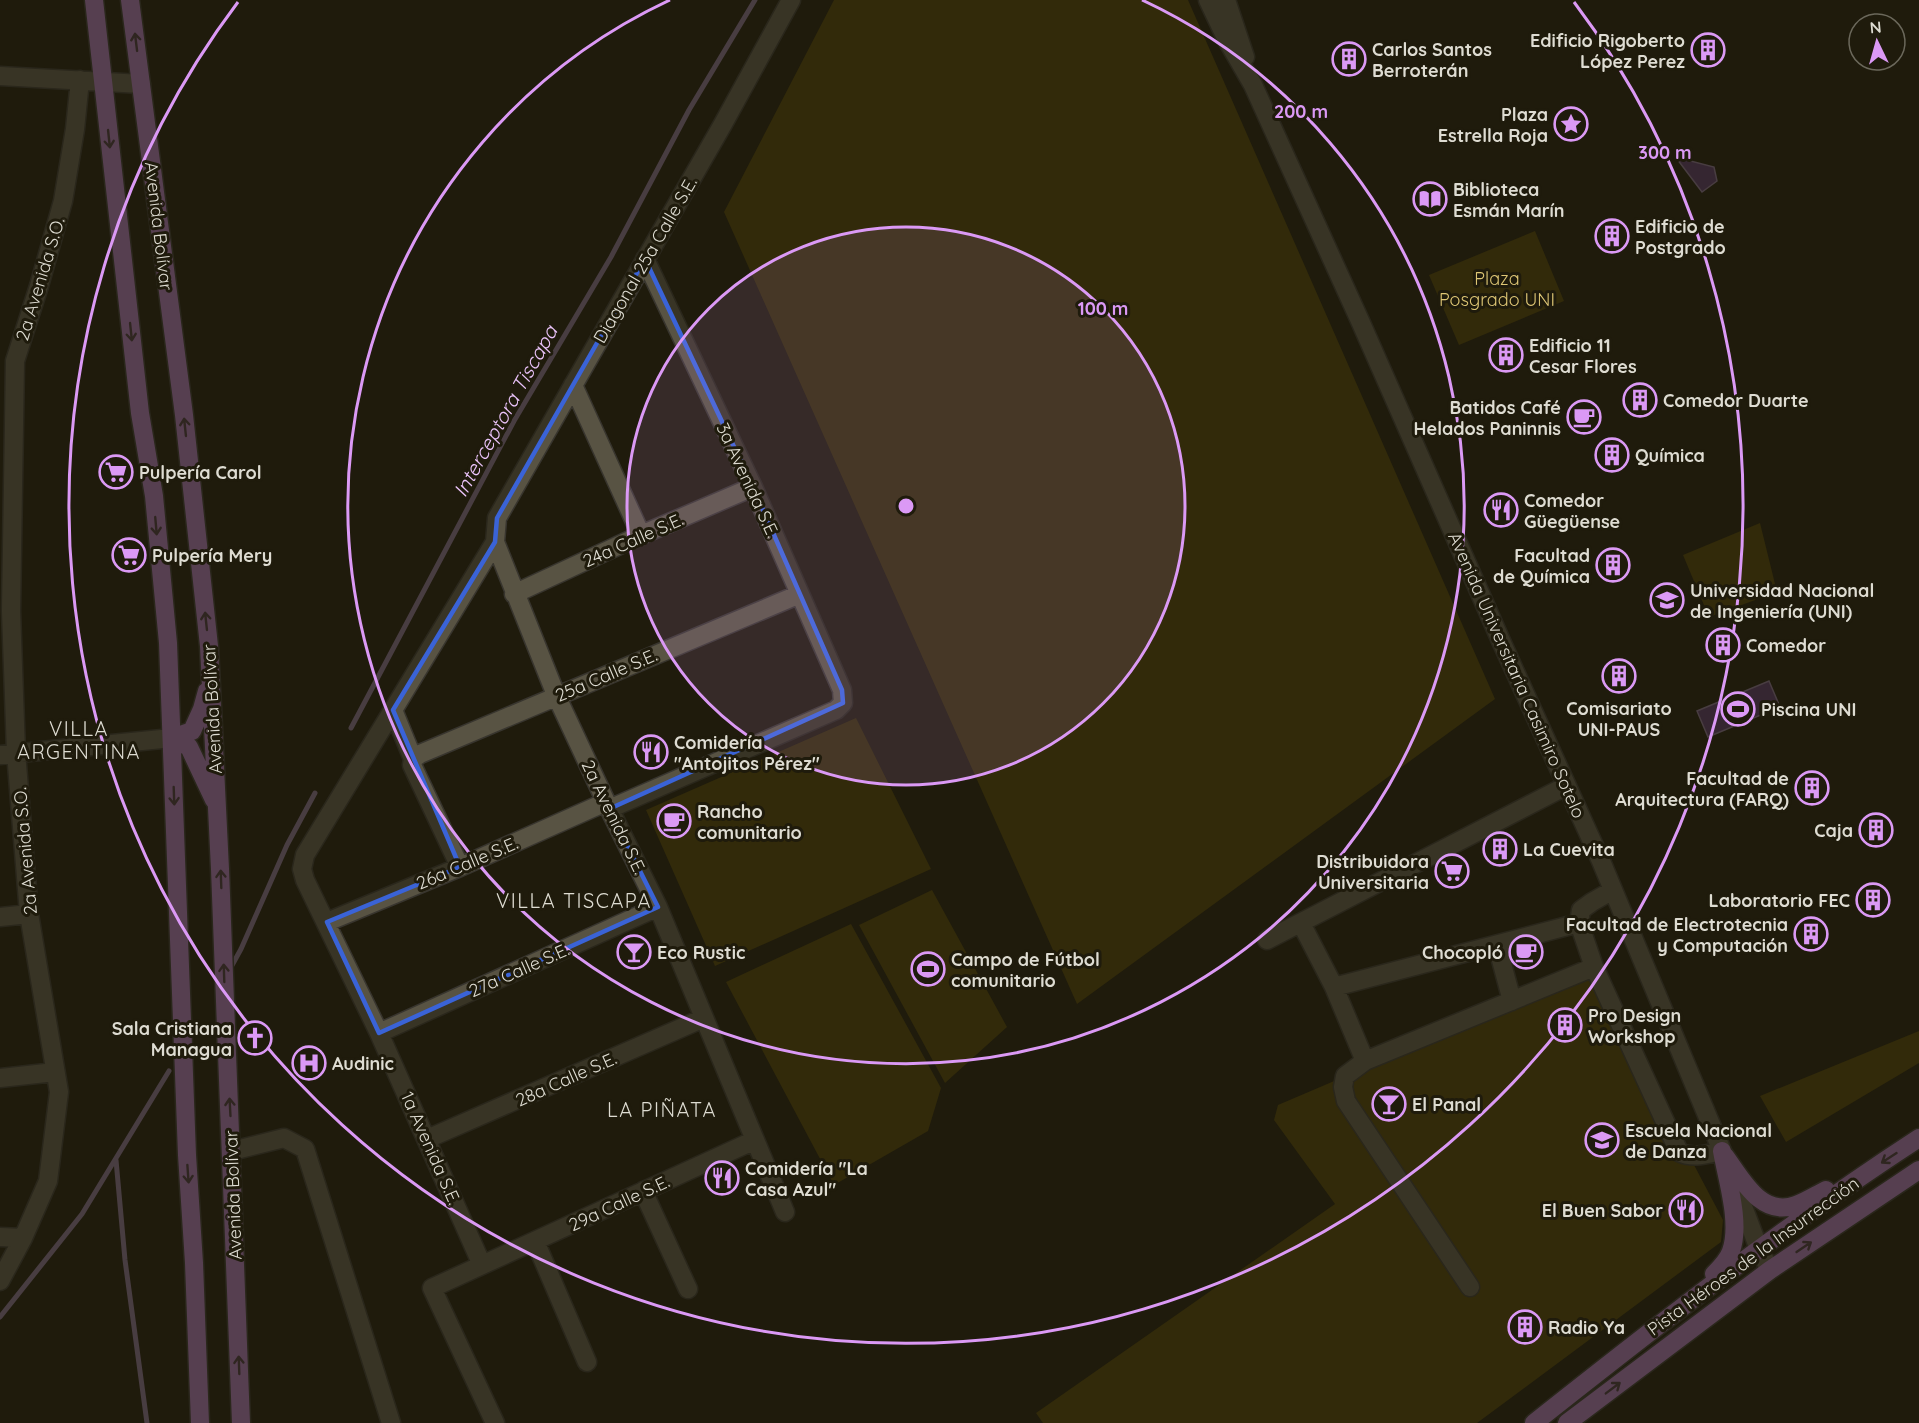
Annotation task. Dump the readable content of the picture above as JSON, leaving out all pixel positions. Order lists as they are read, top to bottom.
{
  "streets": {
    "main road": ["Avenida Bolívar", "Pista Héroes de la Insurrección"],
    "street": [
      "Diagonal 25a Calle S.E.",
      "2a Avenida S.O.",
      "3a Avenida S.E.",
      "24a Calle S.E.",
      "25a Calle S.E.",
      "Avenida Universitaria Casimiro Sotelo",
      "2a Avenida S.E.",
      "26a Calle S.E.",
      "27a Calle S.E.",
      "28a Calle S.E.",
      "1a Avenida S.E.",
      "29a Calle S.E."
    ]
  },
  "crossings": [
    ["Diagonal 25a Calle S.E.", "3a Avenida S.E."],
    ["Diagonal 25a Calle S.E.", "2a Avenida S.E."],
    ["3a Avenida S.E.", "24a Calle S.E."],
    ["3a Avenida S.E.", "25a Calle S.E."],
    ["3a Avenida S.E.", "26a Calle S.E."],
    ["24a Calle S.E.", "2a Avenida S.E."],
    ["25a Calle S.E.", "2a Avenida S.E."],
    ["Avenida Universitaria Casimiro Sotelo", "Pista Héroes de la Insurrección"],
    ["2a Avenida S.E.", "26a Calle S.E."],
    ["2a Avenida S.E.", "27a Calle S.E."],
    ["2a Avenida S.E.", "28a Calle S.E."],
    ["2a Avenida S.E.", "29a Calle S.E."],
    ["26a Calle S.E.", "1a Avenida S.E."],
    ["27a Calle S.E.", "1a Avenida S.E."],
    ["28a Calle S.E.", "1a Avenida S.E."],
    ["1a Avenida S.E.", "29a Calle S.E."]
  ],
  "districts": ["VILLA ARGENTINA", "VILLA TISCAPA", "LA PIÑATA"],
  "water": ["Interceptora Tiscapa"],
  "parks": ["Plaza Posgrado UNI"],
  "places": {
    "building": [
      "Edificio Rigoberto López Perez",
      "Carlos Santos Berroterán",
      "Edificio de Postgrado",
      "Edificio 11 Cesar Flores",
      "Comedor Duarte",
      "Química",
      "Facultad de Química",
      "Comedor",
      "Comisariato UNI-PAUS",
      "Facultad de Arquitectura (FARQ)",
      "Caja",
      "La Cuevita",
      "Laboratorio FEC",
      "Facultad de Electrotecnia y Computación",
      "Pro Design Workshop",
      "Radio Ya"
    ],
    "place": ["Plaza Estrella Roja"],
    "library": ["Biblioteca Esmán Marín"],
    "cafe": ["Batidos Café Helados Paninnis", "Rancho comunitario", "Chocopló"],
    "supermarket": ["Pulpería Carol", "Pulpería Mery", "Distribuidora Universitaria"],
    "restaurant": [
      "Comedor Güegüense",
      "Comidería \"Antojitos Pérez\"",
      "Comidería \"La Casa Azul\"",
      "El Buen Sabor"
    ],
    "school or university": ["Universidad Nacional de Ingeniería (UNI)", "Escuela Nacional de Danza"],
    "sports": ["Piscina UNI", "Campo de Fútbol comunitario"],
    "bar": ["Eco Rustic", "El Panal"],
    "church": ["Sala Cristiana Managua"],
    "hospital": ["Audinic"]
  },
  "north": "top",
  "rings": ["200 m", "300 m", "100 m"]
}
